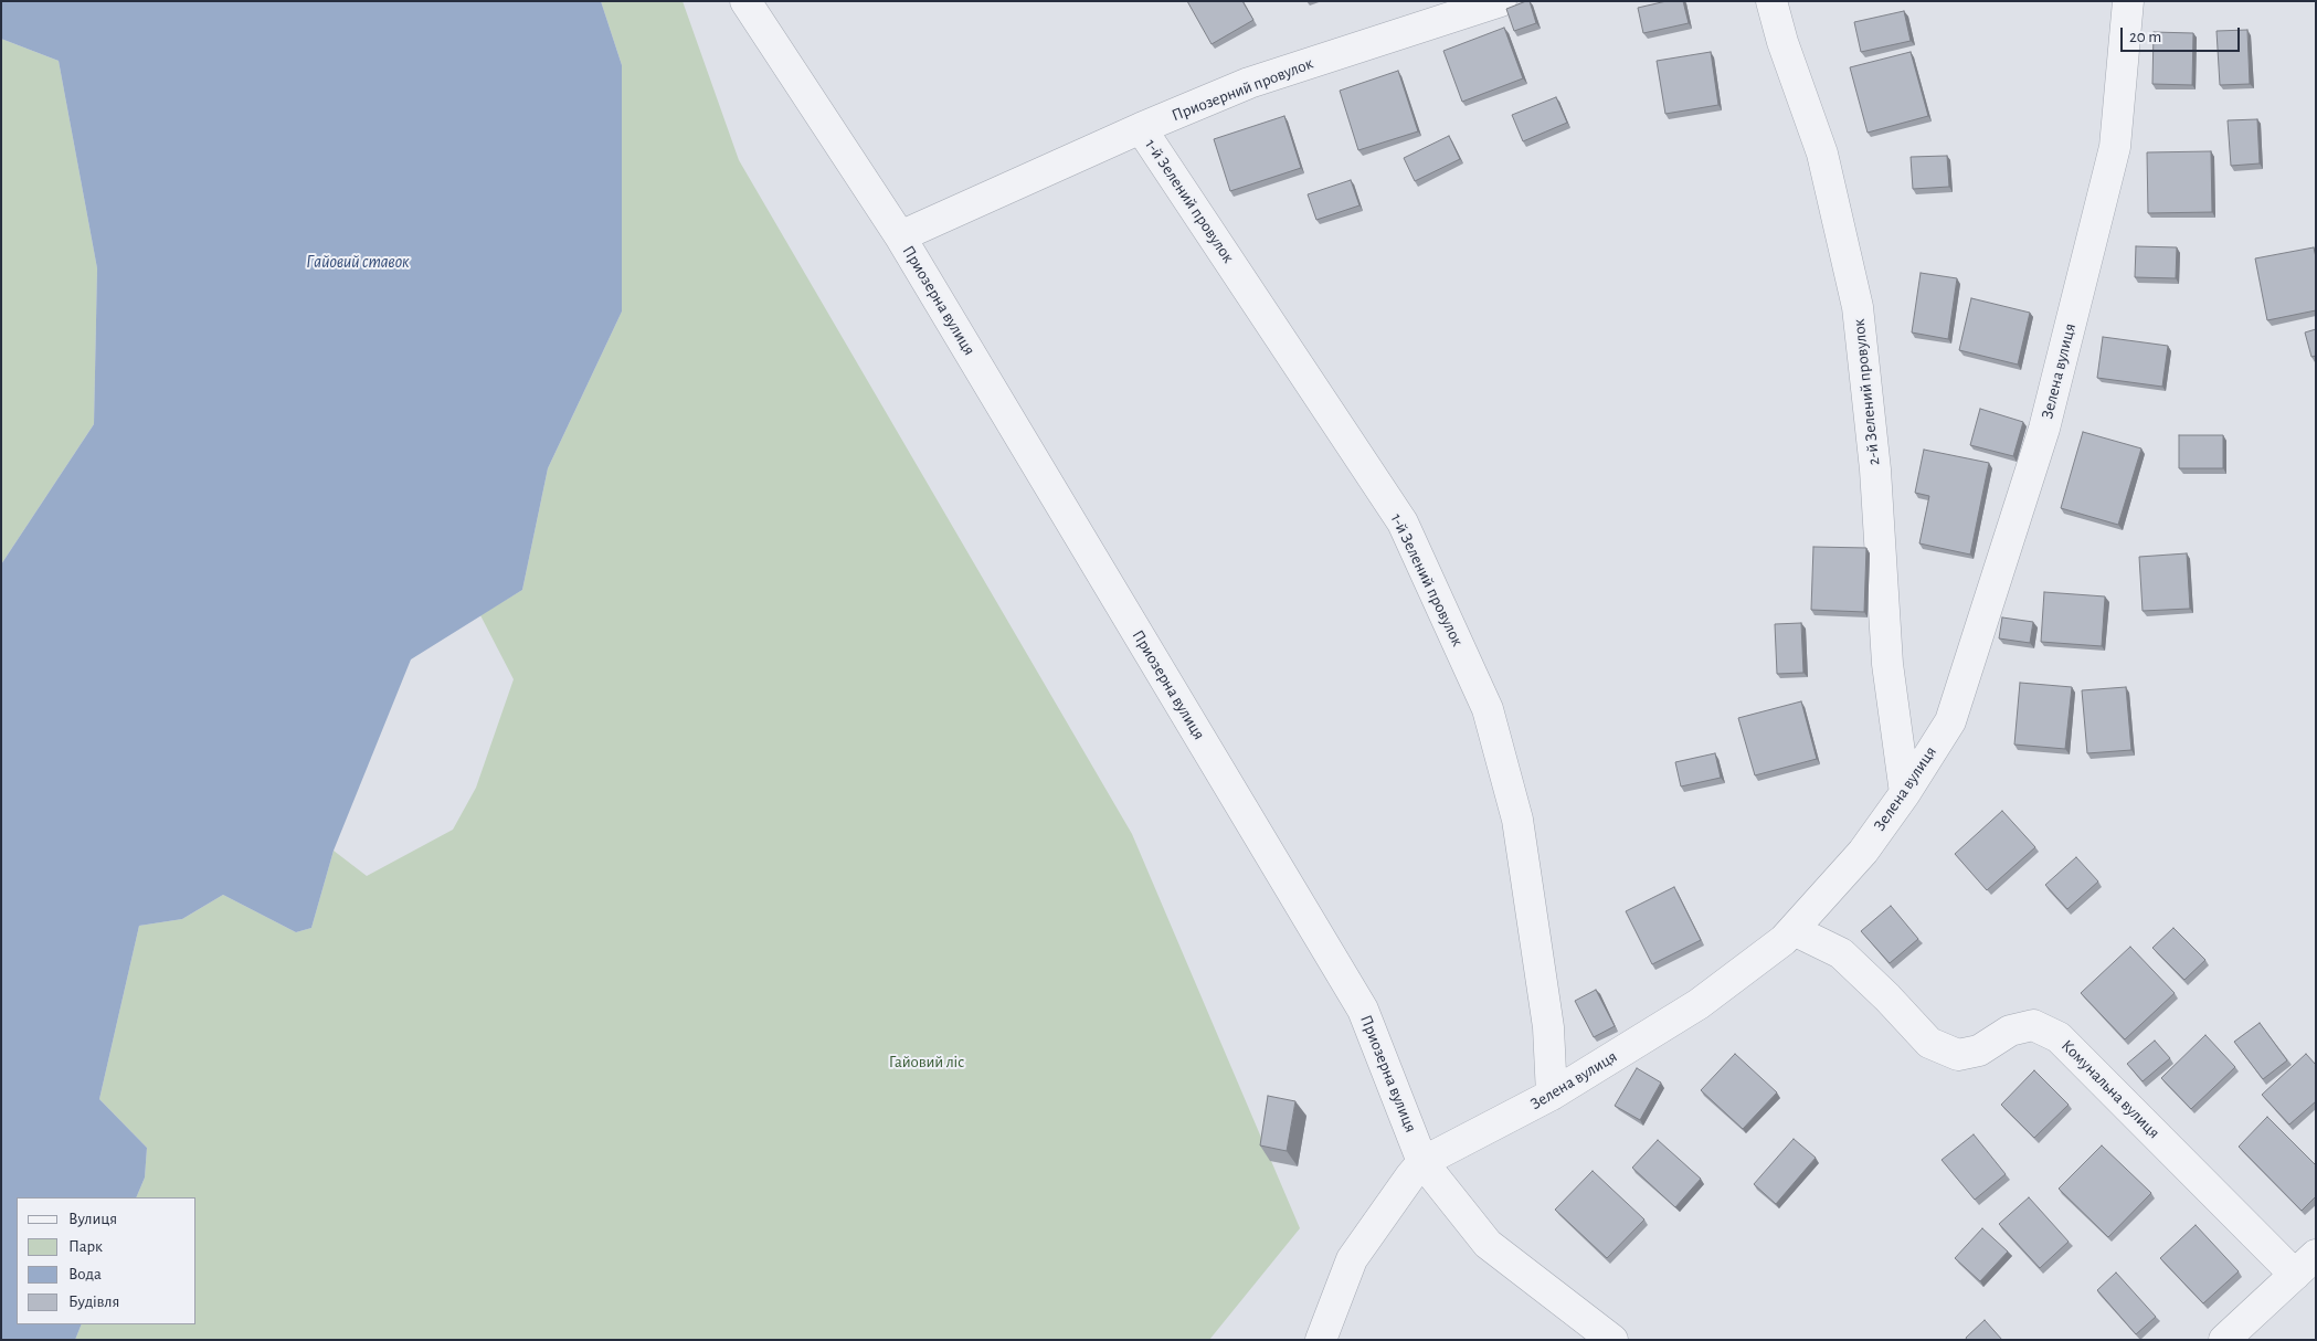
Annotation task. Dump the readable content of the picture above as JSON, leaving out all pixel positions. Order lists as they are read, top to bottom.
{
  "streets": {
    "street": [
      "Приозерний провулок",
      "1-й Зелений провулок",
      "Приозерна вулиця",
      "Зелена вулиця",
      "2-й Зелений провулок",
      "Комунальна вулиця"
    ]
  },
  "crossings": [
    ["Приозерний провулок", "1-й Зелений провулок"],
    ["Приозерний провулок", "Приозерна вулиця"],
    ["1-й Зелений провулок", "Зелена вулиця"],
    ["Приозерна вулиця", "Зелена вулиця"],
    ["Зелена вулиця", "2-й Зелений провулок"],
    ["Зелена вулиця", "Комунальна вулиця"]
  ],
  "water": ["Гайовий ставок"],
  "parks": ["Гайовий ліс"],
  "legend": [
    "Вулиця",
    "Парк",
    "Вода",
    "Будівля"
  ],
  "scale_bar": "20 m"
}
